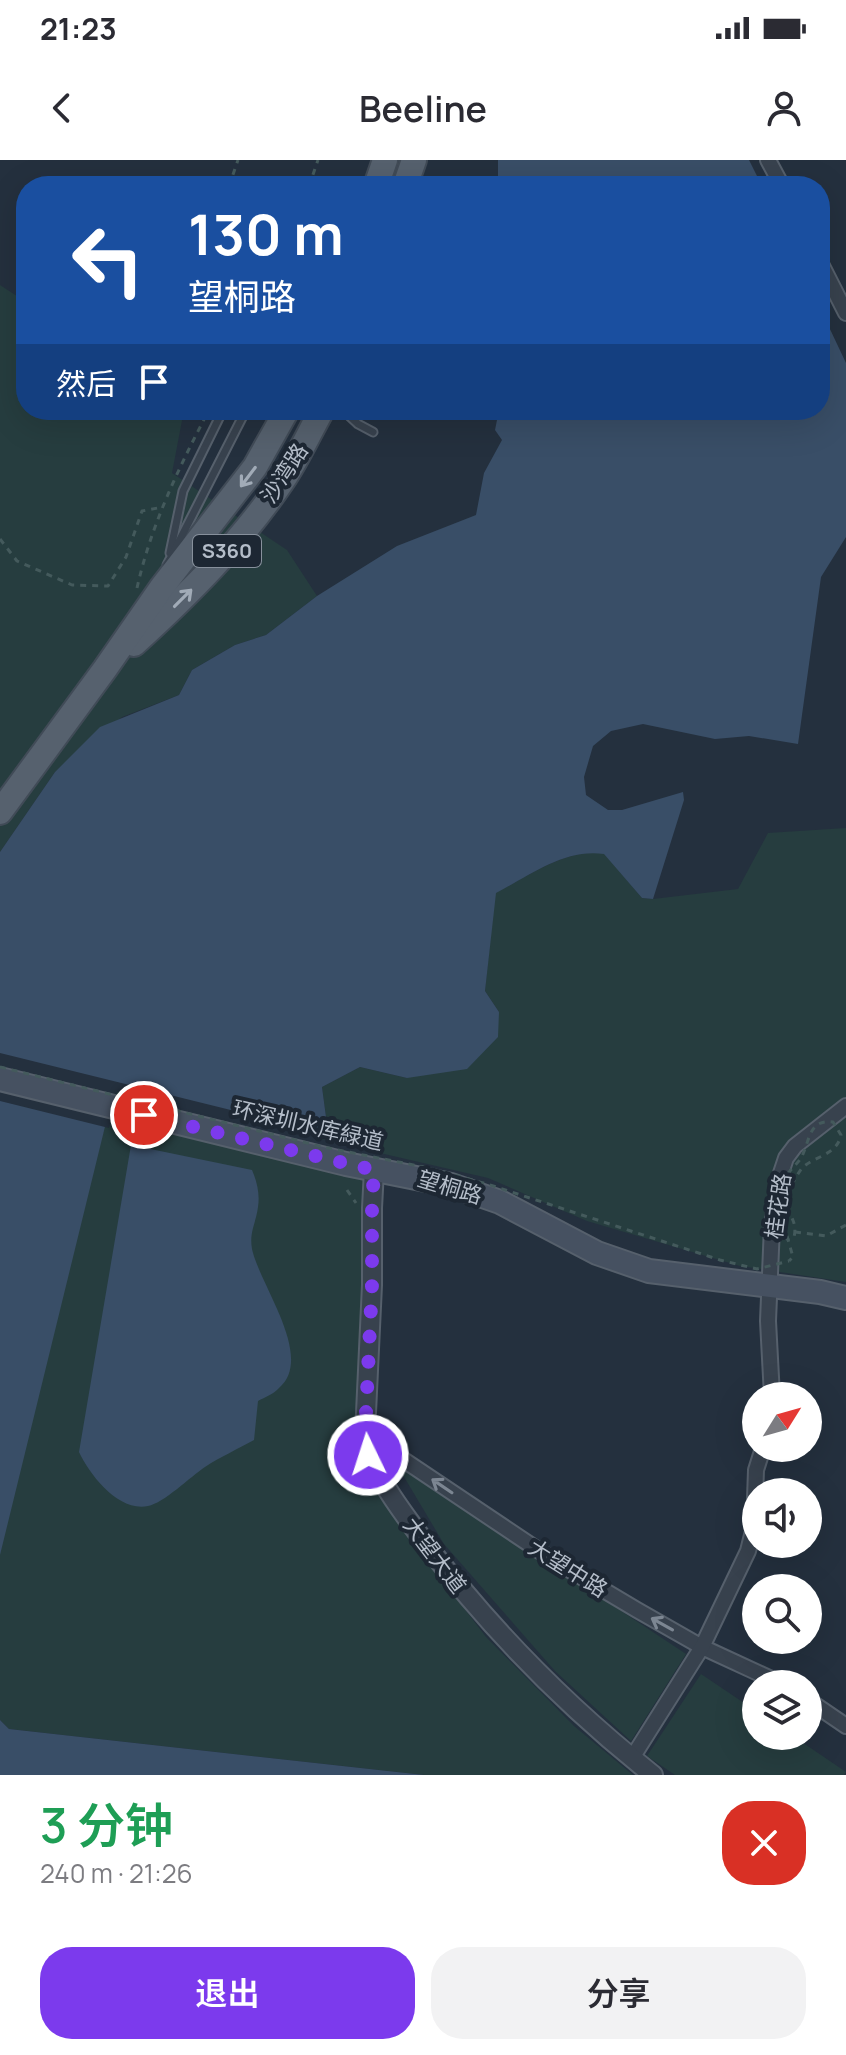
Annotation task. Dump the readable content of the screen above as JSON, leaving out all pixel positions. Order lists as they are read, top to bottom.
{
  "streets": {
    "main road": ["沙湾路", "S360", "望桐路"],
    "street": ["桂花路", "大望大道", "大望中路"],
    "path": ["环深圳水库緑道"]
  },
  "crossings": [
    ["望桐路", "桂花路"],
    ["望桐路", "大望大道"],
    ["大望大道", "大望中路"]
  ],
  "one_way": ["大望中路"],
  "north": "top right",
  "page": {
    "status": "21:23",
    "header": "Beeline",
    "turn": ["130 m", "望桐路"],
    "then": "然后",
    "heading": ["3 分钟", "240 m · 21:26"],
    "buttons": ["退出", "分享"]
  }
}
